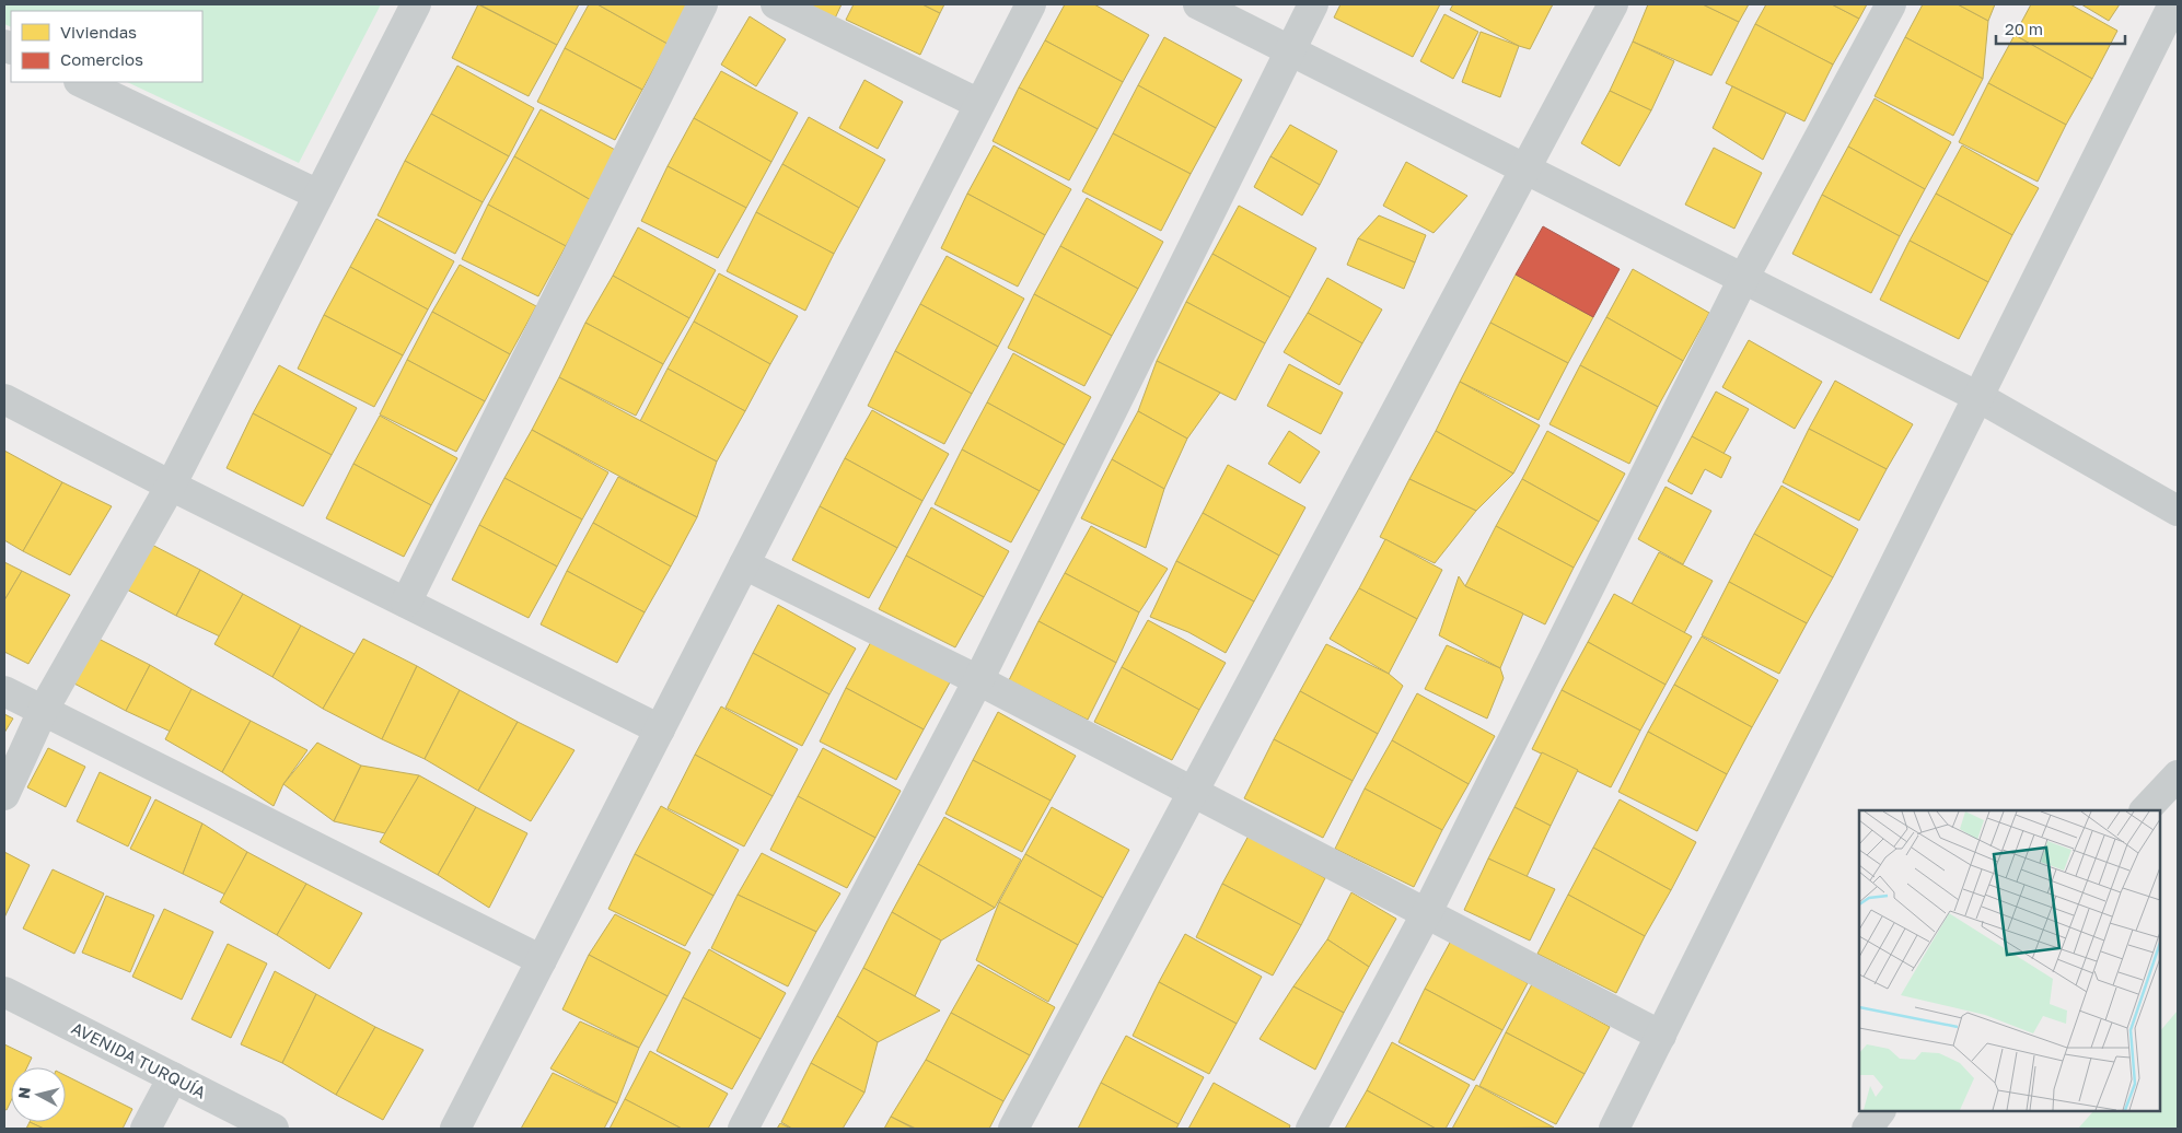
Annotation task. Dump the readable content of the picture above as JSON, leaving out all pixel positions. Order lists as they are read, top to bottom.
{
  "streets": {
    "street": ["AVENIDA TURQUÍA"]
  },
  "legend": ["Viviendas", "Comercios"],
  "scale_bar": "20 m",
  "north": "left"
}
